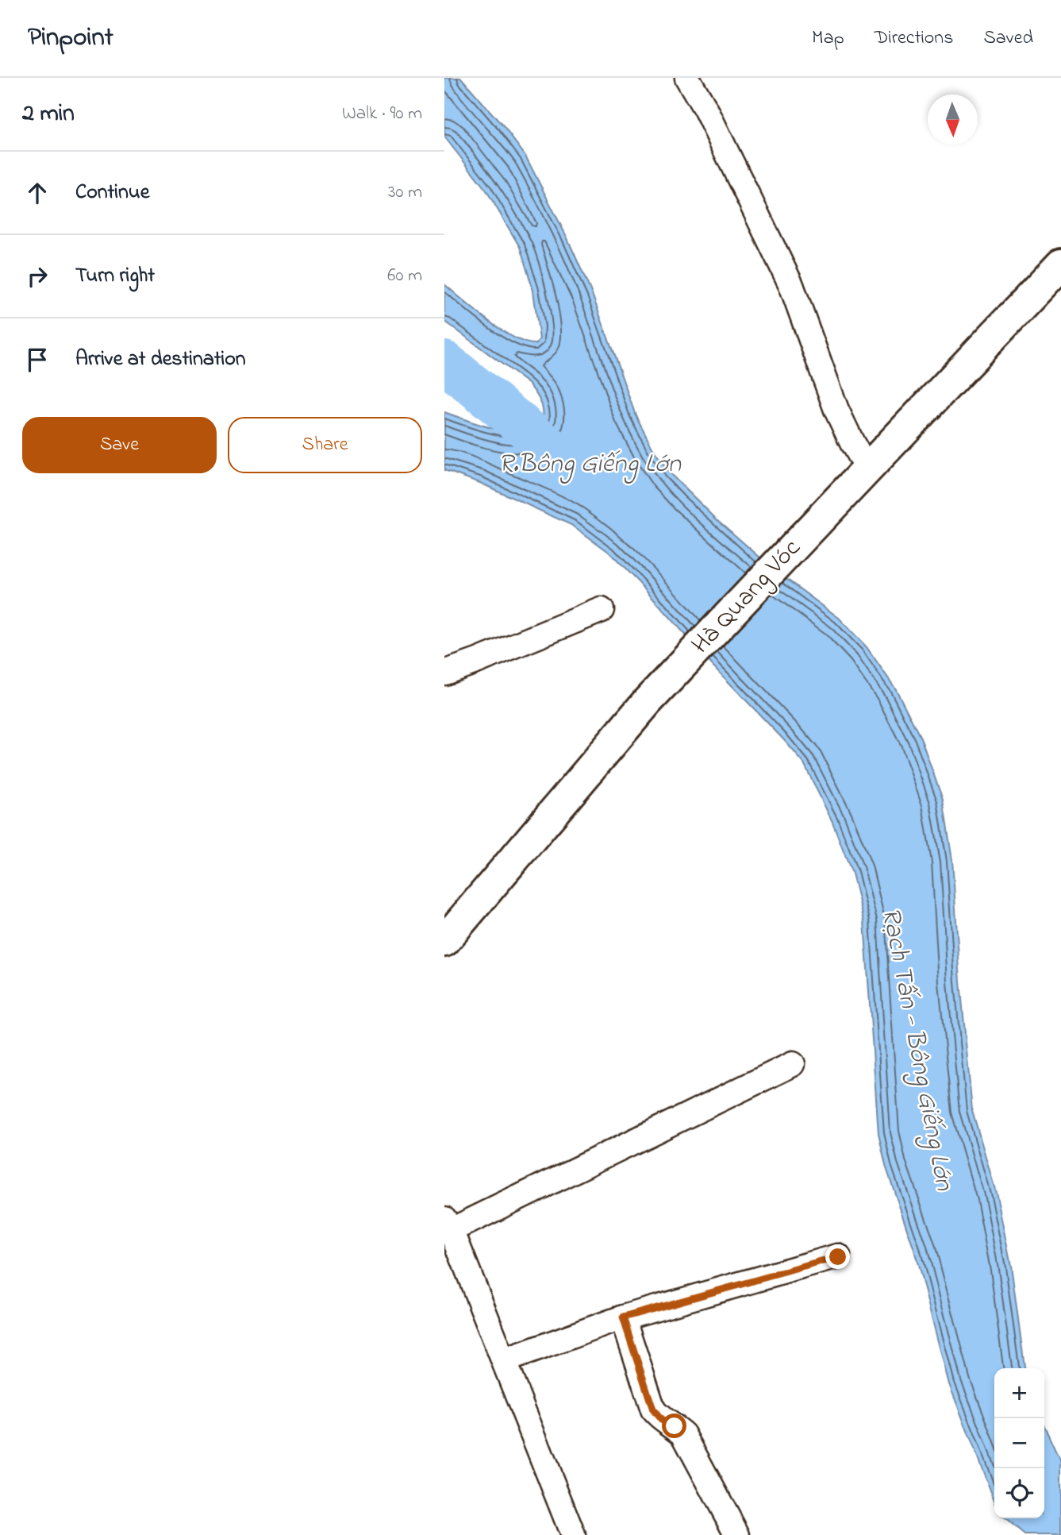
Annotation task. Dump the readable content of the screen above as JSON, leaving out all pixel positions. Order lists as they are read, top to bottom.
{
  "streets": {
    "street": ["Hà Quang Vóc"]
  },
  "water": ["R.Bông Giếng Lớn", "Rạch Tấn - Bông Giếng Lớn"],
  "north": "bottom",
  "page": {
    "header": "Pinpoint",
    "nav": ["Map", "Directions", "Saved"],
    "heading": ["2 min", "Walk · 90 m"],
    "list": [
      ["Continue", "30 m"],
      ["Turn right", "60 m"],
      "Arrive at destination"
    ],
    "buttons": ["Save", "Share"],
    "map_buttons": ["+", "−"]
  }
}
